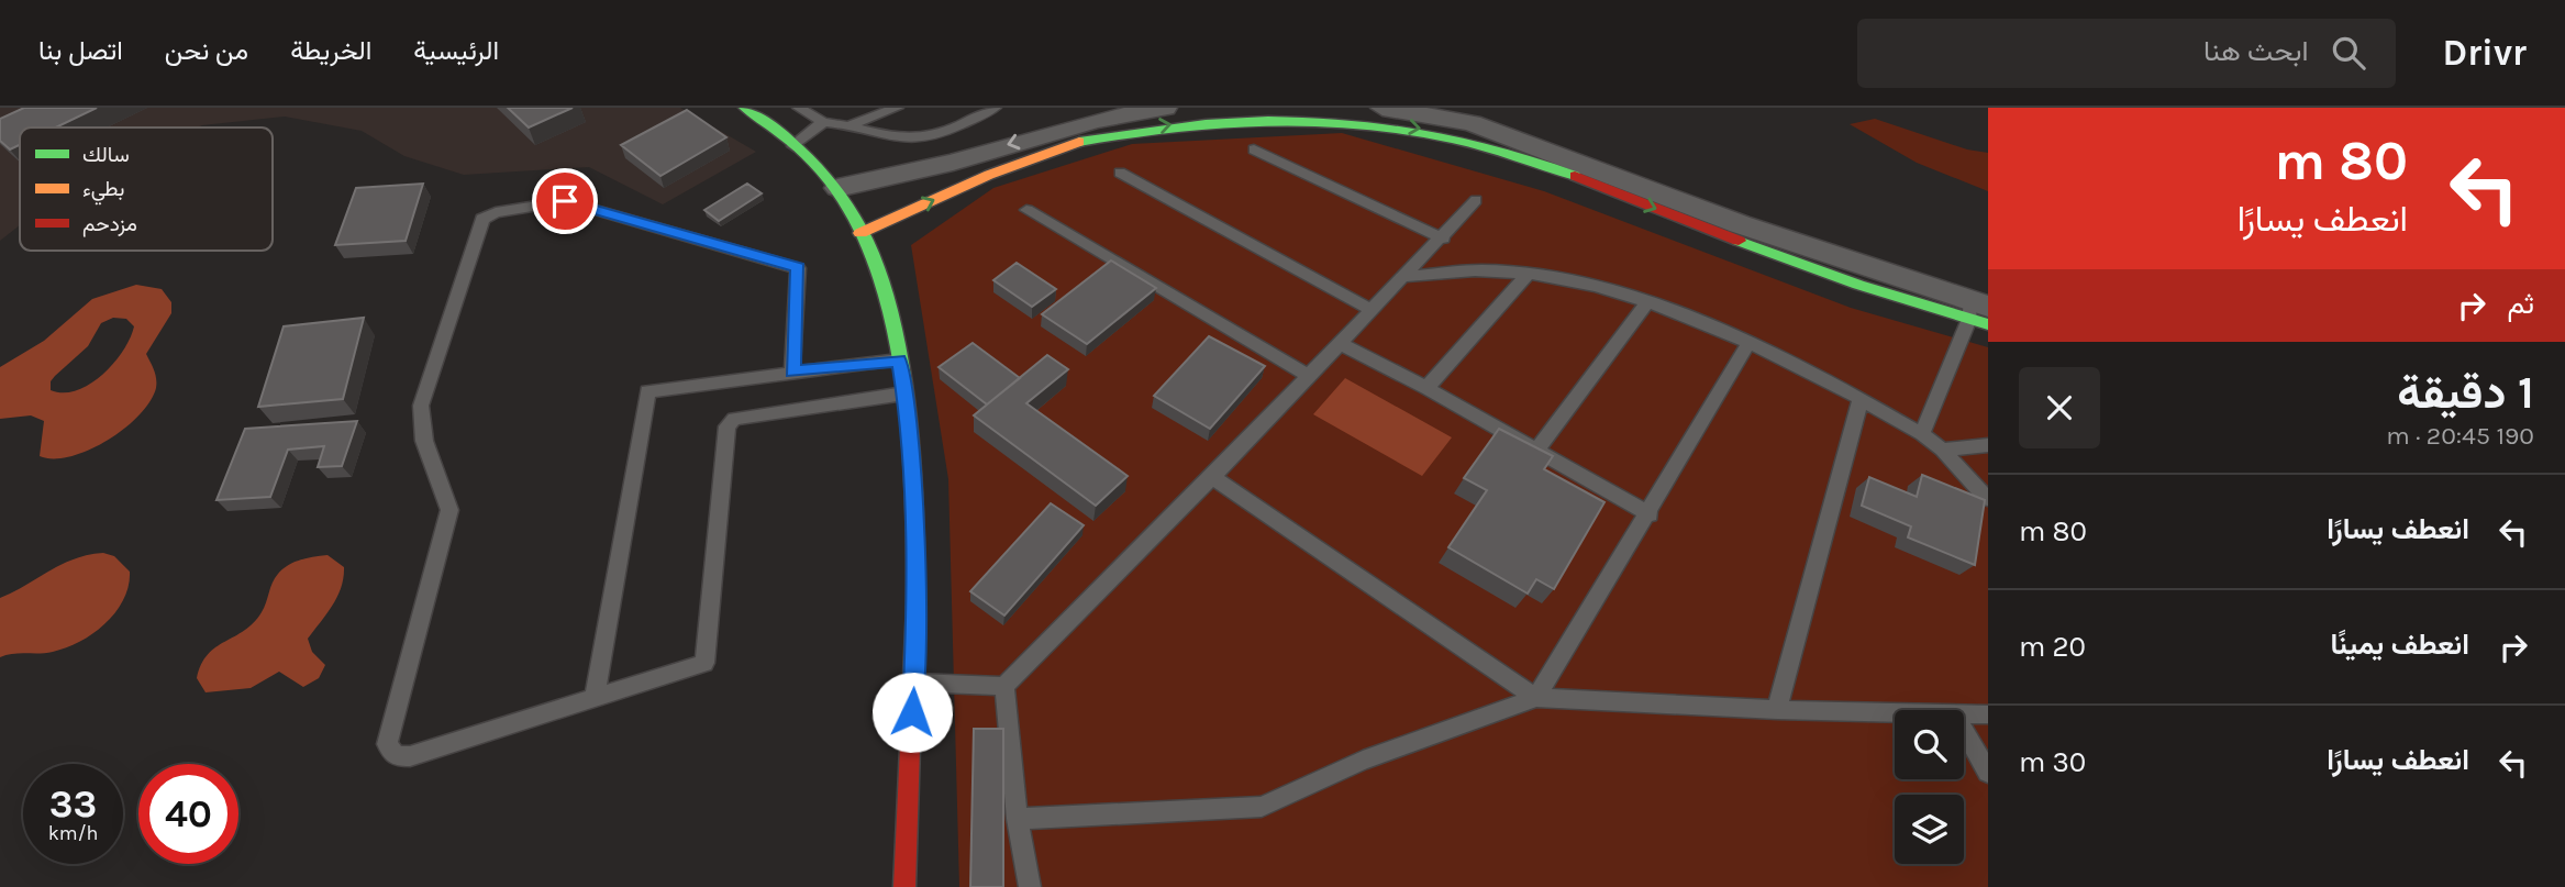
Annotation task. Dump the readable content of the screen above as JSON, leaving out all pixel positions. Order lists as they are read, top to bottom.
{
  "legend": ["سالك", "بطيء", "مزدحم"],
  "page": {
    "header": "Drivr",
    "search": "ابحث هنا",
    "nav": [
      "الرئيسية",
      "الخريطة",
      "من نحن",
      "اتصل بنا"
    ],
    "turn": ["80 m", "انعطف يسارًا"],
    "then": "ثم",
    "heading": ["1 دقيقة", "190 m · 20:45"],
    "list": [
      {
        "name": "انعطف يسارًا",
        "value": "80 m"
      },
      {
        "name": "انعطف يمينًا",
        "value": "20 m"
      },
      {
        "name": "انعطف يسارًا",
        "value": "30 m"
      }
    ],
    "speed": "33 km/h",
    "limit": "40"
  }
}
